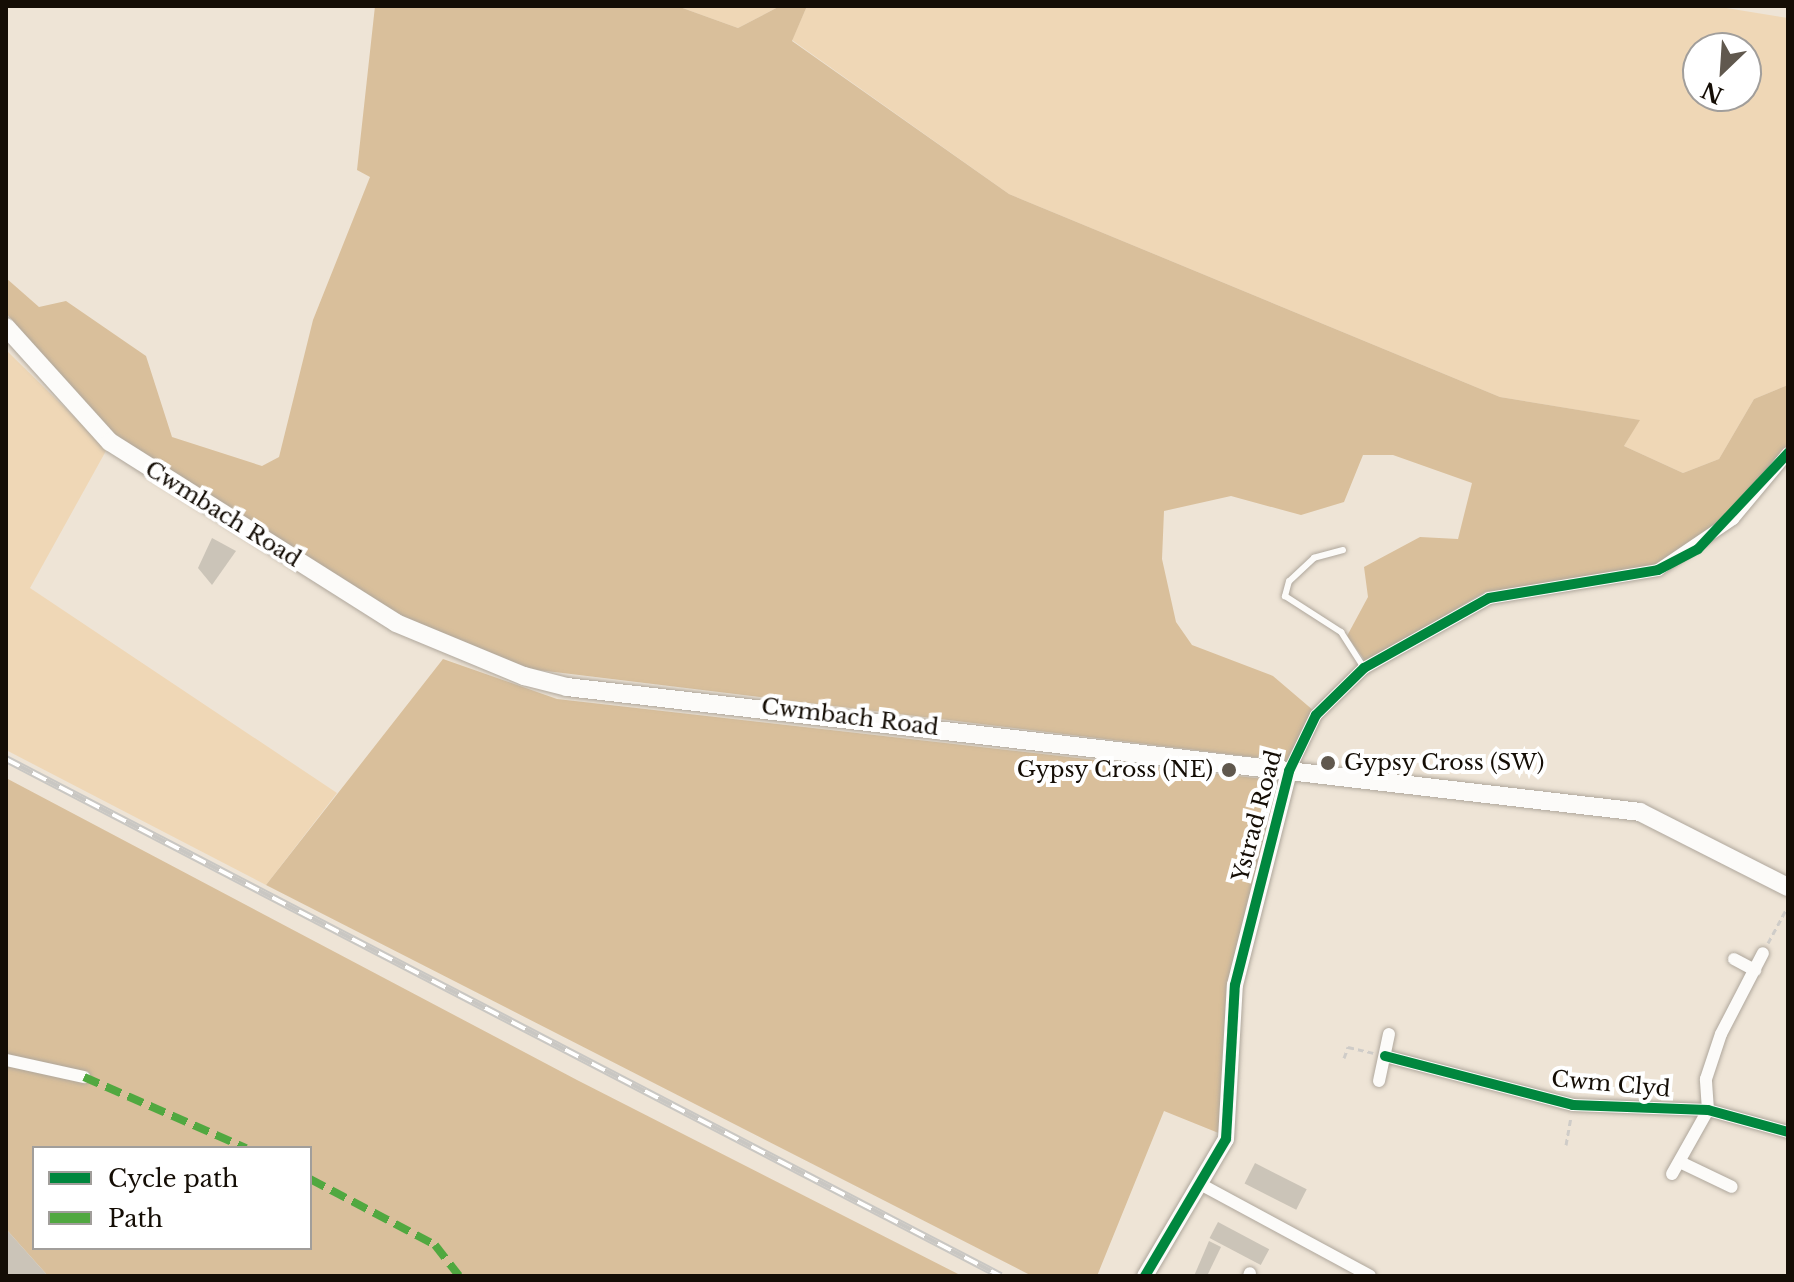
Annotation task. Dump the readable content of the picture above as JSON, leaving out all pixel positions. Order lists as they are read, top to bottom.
{
  "streets": {
    "main road": ["Cwmbach Road"],
    "street": ["Ystrad Road", "Cwm Clyd"]
  },
  "crossings": [
    ["Cwmbach Road", "Ystrad Road"]
  ],
  "places": ["Gypsy Cross (SW)", "Gypsy Cross (NE)"],
  "legend": ["Cycle path", "Path"],
  "north": "bottom left"
}
